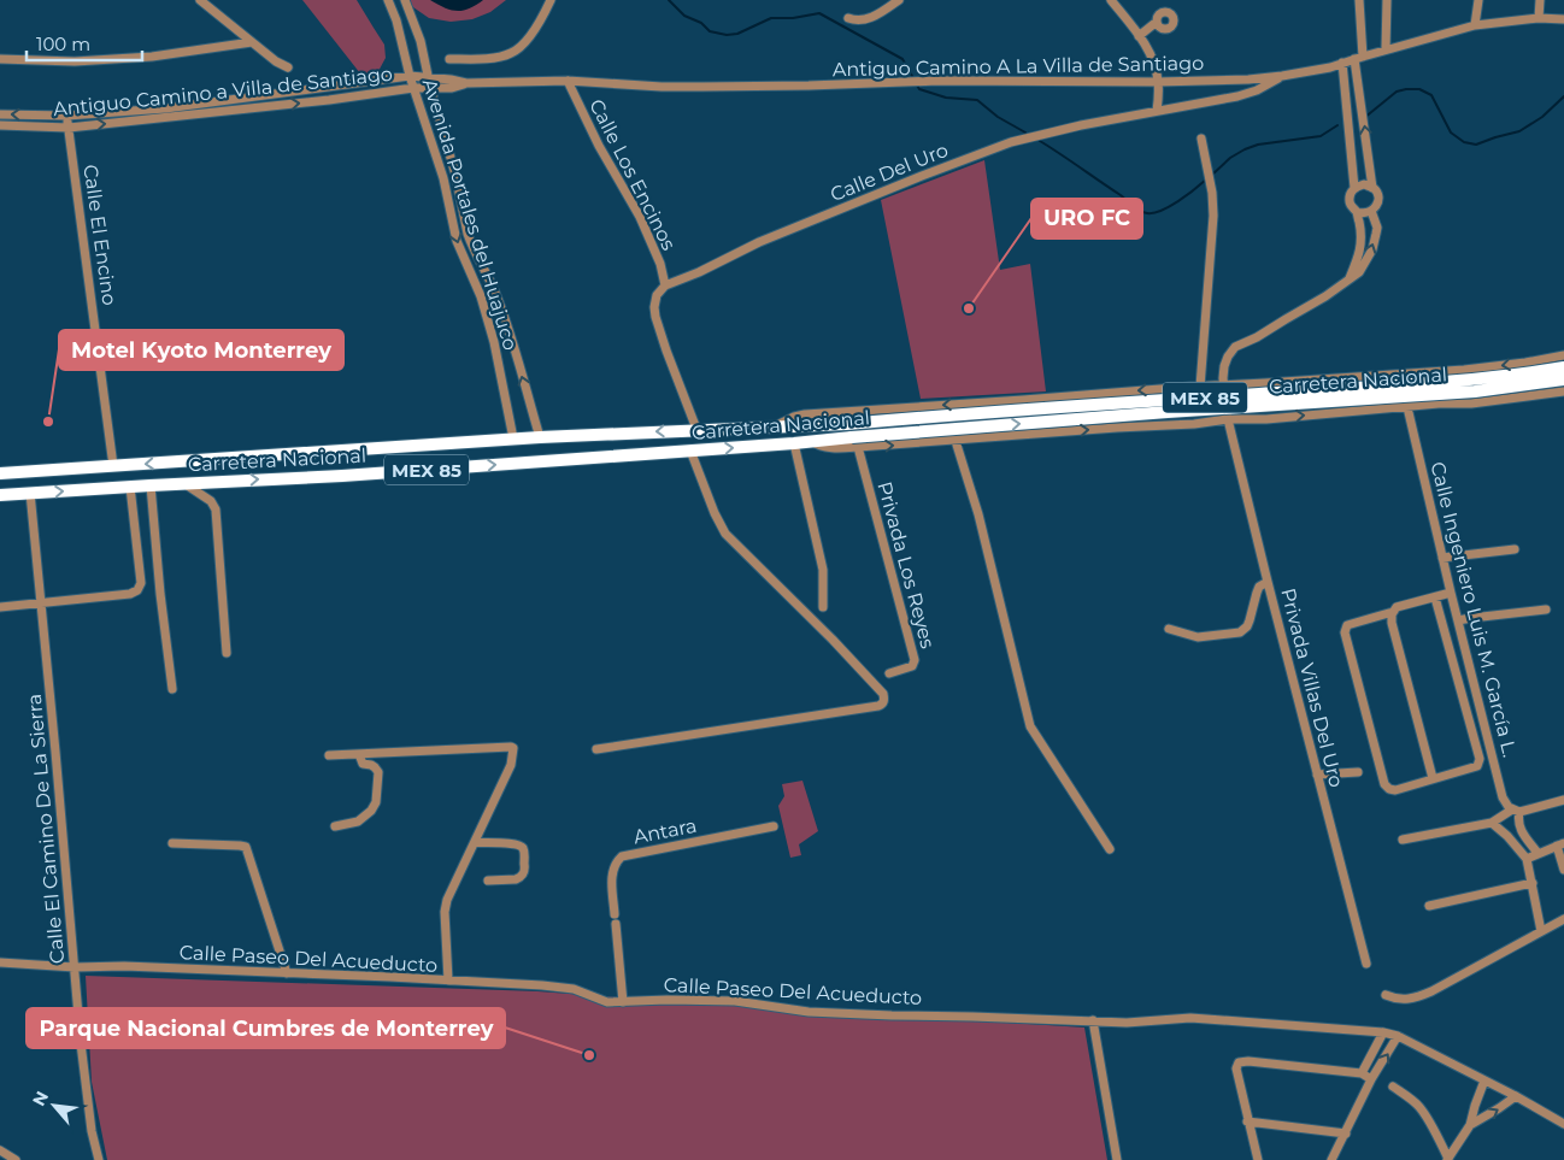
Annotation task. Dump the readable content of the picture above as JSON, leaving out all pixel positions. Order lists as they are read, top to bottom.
{
  "streets": {
    "highway": ["Carretera Nacional", "MEX 85"],
    "street": [
      "Antiguo Camino A La Villa de Santiago",
      "Antiguo Camino a Villa de Santiago",
      "Calle Del Uro",
      "Calle Los Encinos",
      "Avenida Portales del Huajuco",
      "Calle El Encino",
      "Privada Los Reyes",
      "Calle Ingeniero Luis M. García L.",
      "Privada Villas Del Uro",
      "Calle El Camino De La Sierra",
      "Antara",
      "Calle Paseo Del Acueducto"
    ]
  },
  "crossings": [
    ["Antiguo Camino A La Villa de Santiago", "Antiguo Camino a Villa de Santiago"],
    ["Antiguo Camino A La Villa de Santiago", "Calle Del Uro"],
    ["Antiguo Camino A La Villa de Santiago", "Calle Los Encinos"],
    ["Antiguo Camino A La Villa de Santiago", "Avenida Portales del Huajuco"],
    ["Antiguo Camino A La Villa de Santiago", "Calle El Encino"],
    ["Antiguo Camino a Villa de Santiago", "Avenida Portales del Huajuco"],
    ["Antiguo Camino a Villa de Santiago", "Calle El Encino"],
    ["Calle Del Uro", "Calle Los Encinos"],
    ["Avenida Portales del Huajuco", "Carretera Nacional"],
    ["Calle El Encino", "Carretera Nacional"],
    ["Carretera Nacional", "MEX 85"],
    ["Carretera Nacional", "Privada Los Reyes"],
    ["Carretera Nacional", "Calle El Camino De La Sierra"],
    ["MEX 85", "Privada Los Reyes"],
    ["MEX 85", "Calle Ingeniero Luis M. García L."],
    ["MEX 85", "Privada Villas Del Uro"],
    ["Calle El Camino De La Sierra", "Calle Paseo Del Acueducto"],
    ["Antara", "Calle Paseo Del Acueducto"]
  ],
  "places": ["URO FC", "Motel Kyoto Monterrey", "Parque Nacional Cumbres de Monterrey"],
  "scale_bar": "100 m",
  "north": "top left"
}
